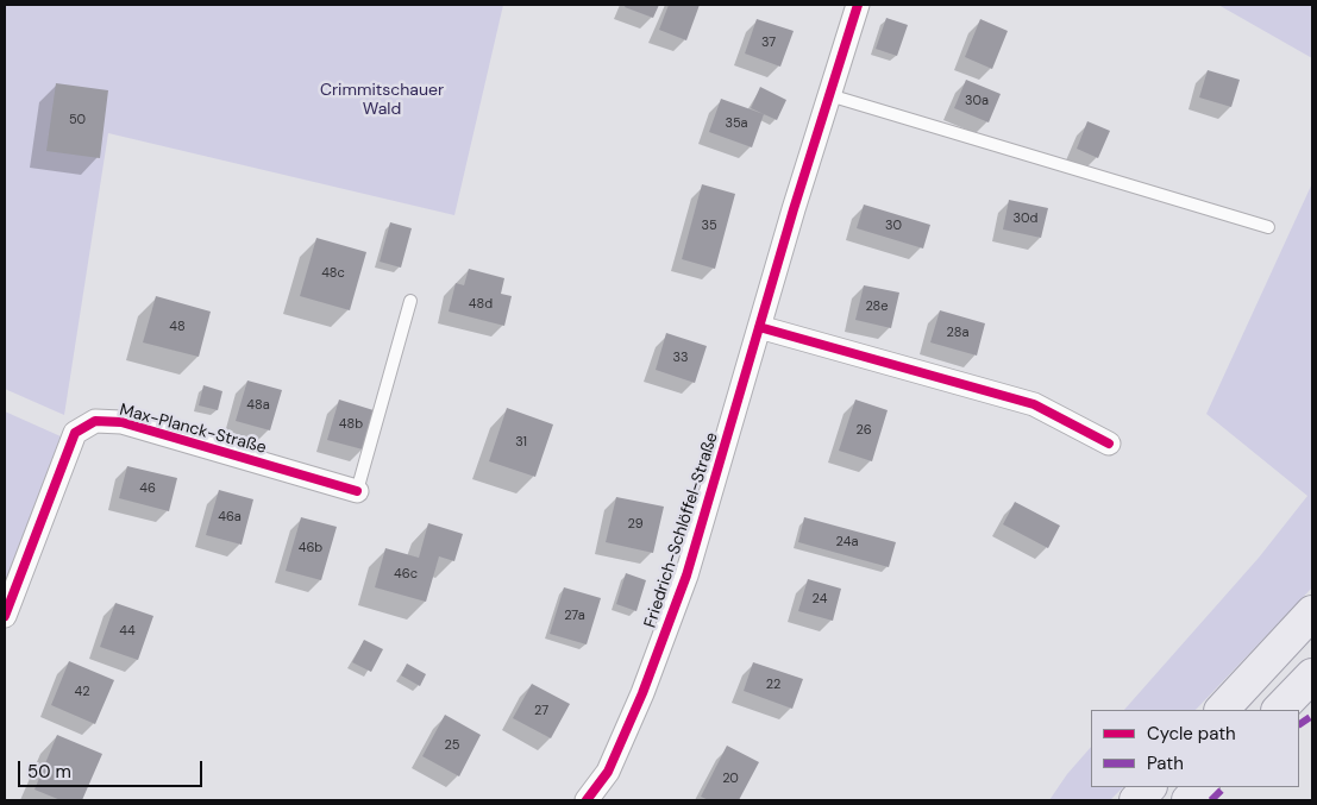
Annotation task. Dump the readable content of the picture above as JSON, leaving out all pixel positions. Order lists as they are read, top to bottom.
{
  "streets": {
    "street": ["Max-Planck-Straße", "Friedrich-Schlöffel-Straße"]
  },
  "parks": ["Crimmitschauer Wald"],
  "house_numbers": [
    "37",
    "30a",
    "50",
    "35a",
    "30d",
    "35",
    "30",
    "48c",
    "48d",
    "28e",
    "48",
    "28a",
    "33",
    "48a",
    "48b",
    "26",
    "31",
    "46",
    "46a",
    "29",
    "24a",
    "46b",
    "46c",
    "24",
    "27a",
    "44",
    "22",
    "42",
    "27",
    "25",
    "20"
  ],
  "legend": ["Cycle path", "Path"],
  "scale_bar": "50 m"
}
